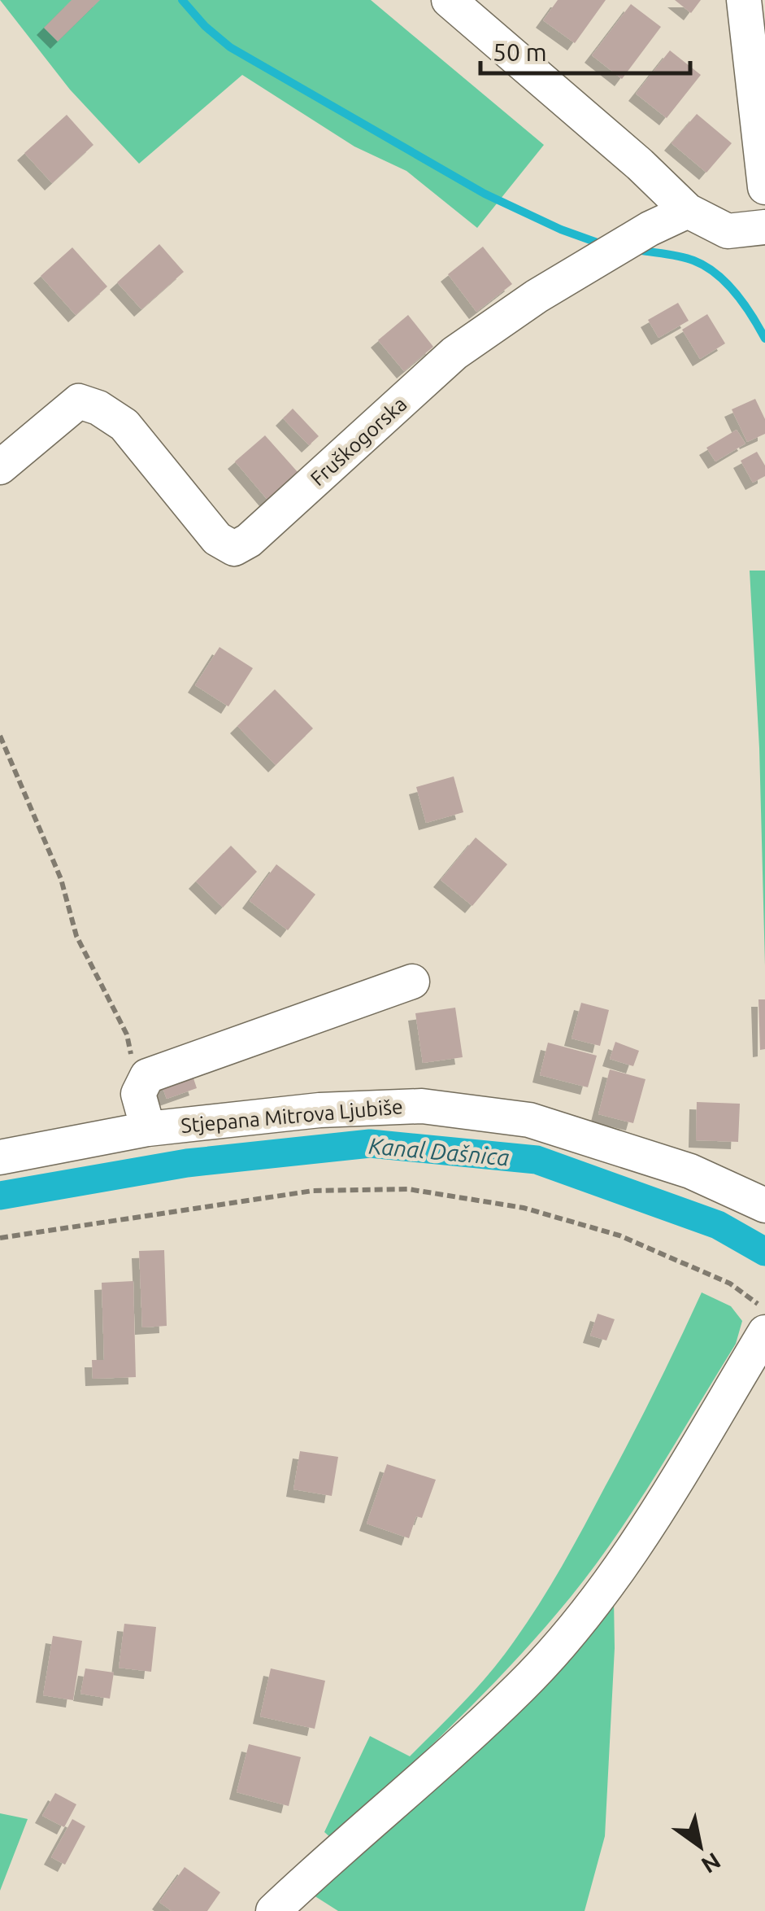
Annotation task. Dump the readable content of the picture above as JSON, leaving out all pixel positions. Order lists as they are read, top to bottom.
{
  "streets": {
    "street": ["Fruškogorska", "Stjepana Mitrova Ljubiše"]
  },
  "water": ["Kanal Dašnica"],
  "scale_bar": "50 m",
  "north": "bottom right"
}
